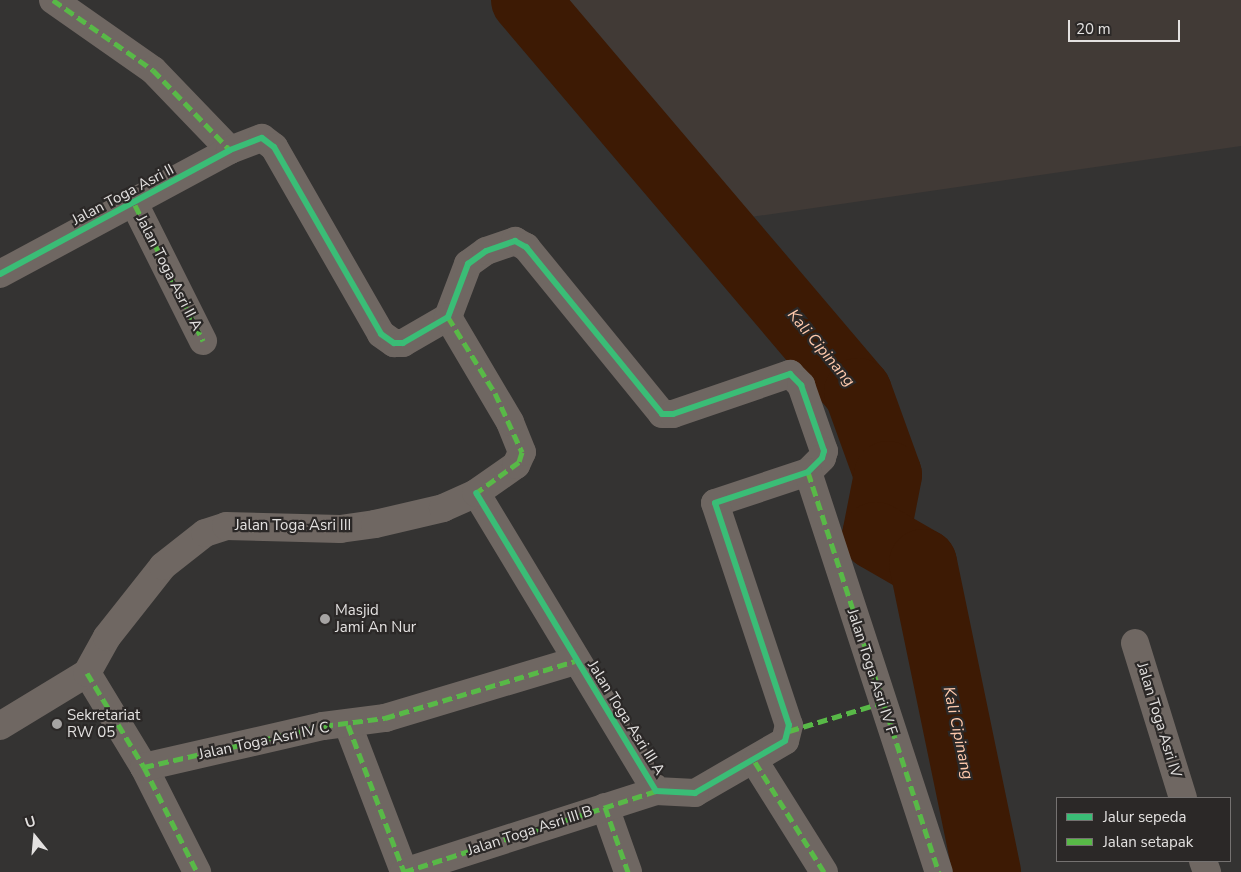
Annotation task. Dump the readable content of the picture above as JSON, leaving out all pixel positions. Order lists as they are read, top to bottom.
{
  "streets": {
    "street": [
      "Jalan Toga Asri II",
      "Jalan Toga Asri II A",
      "Jalan Toga Asri III",
      "Jalan Toga Asri IV F",
      "Jalan Toga Asri III A",
      "Jalan Toga Asri IV",
      "Jalan Toga Asri IV C",
      "Jalan Toga Asri III B"
    ]
  },
  "crossings": [
    ["Jalan Toga Asri II", "Jalan Toga Asri II A"],
    ["Jalan Toga Asri II", "Jalan Toga Asri III"],
    ["Jalan Toga Asri III", "Jalan Toga Asri III A"],
    ["Jalan Toga Asri IV F", "Jalan Toga Asri III A"],
    ["Jalan Toga Asri III A", "Jalan Toga Asri III B"],
    ["Jalan Toga Asri IV C", "Jalan Toga Asri III B"]
  ],
  "water": ["Kali Cipinang"],
  "places": ["Masjid Jami An Nur", "Sekretariat RW 05"],
  "legend": ["Jalur sepeda", "Jalan setapak"],
  "scale_bar": "20 m",
  "north": "top"
}
